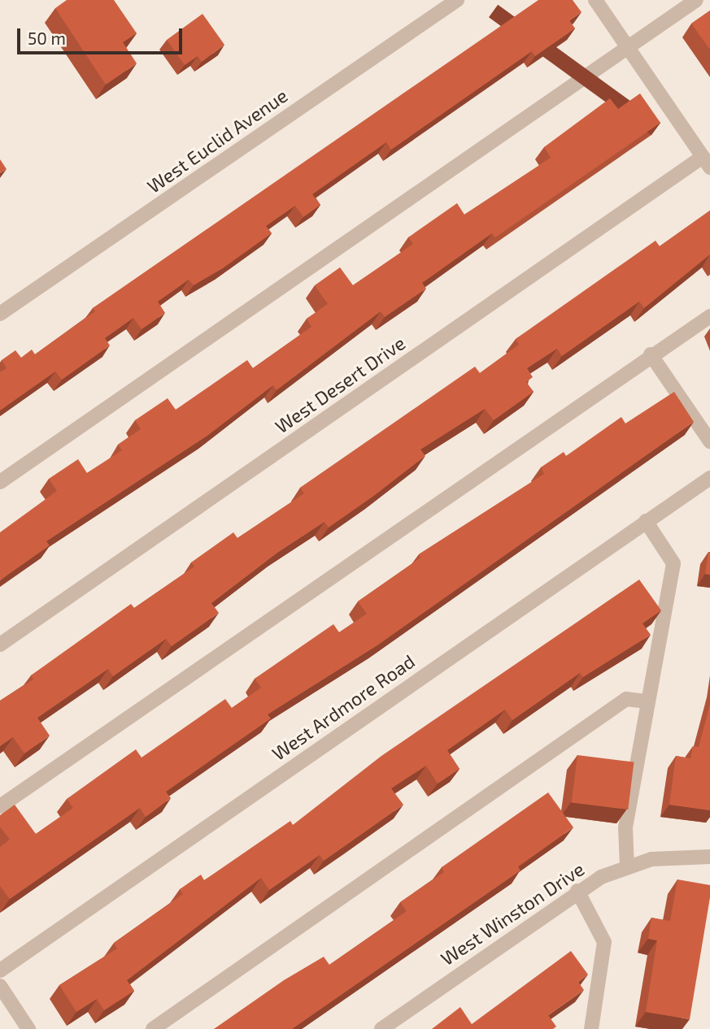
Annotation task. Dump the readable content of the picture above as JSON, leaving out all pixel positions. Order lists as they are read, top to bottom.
{
  "streets": {
    "street": [
      "West Euclid Avenue",
      "West Desert Drive",
      "West Ardmore Road",
      "West Winston Drive"
    ]
  },
  "scale_bar": "50 m"
}
